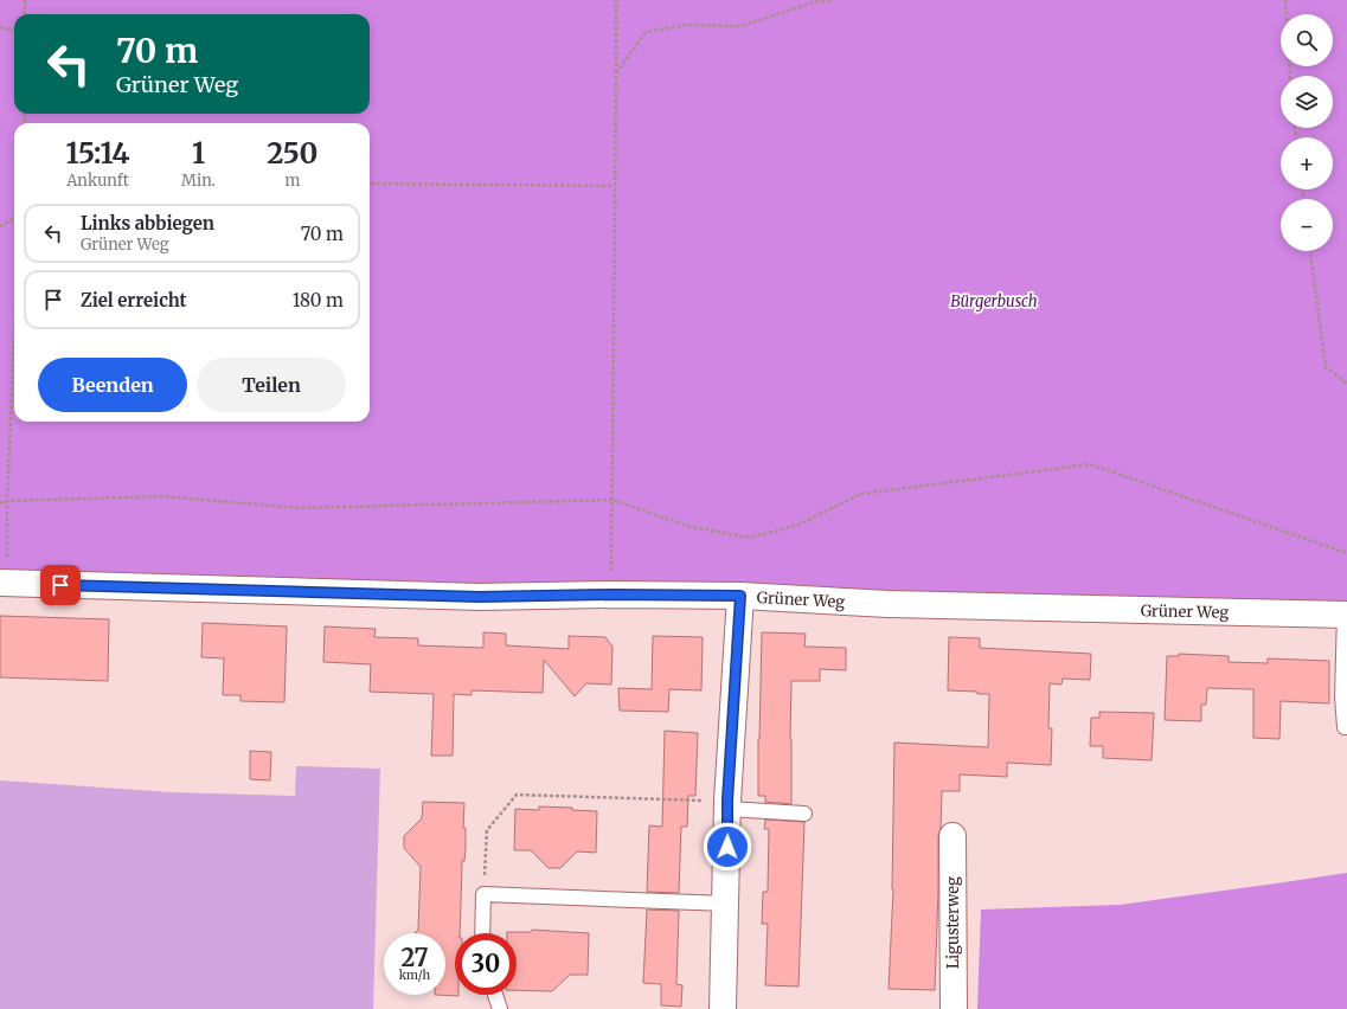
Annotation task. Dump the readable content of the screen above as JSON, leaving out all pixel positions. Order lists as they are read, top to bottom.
{
  "streets": {
    "street": ["Grüner Weg", "Ligusterweg"]
  },
  "parks": ["Bürgerbusch"],
  "page": {
    "map_buttons": ["+", "−"],
    "turn": ["70 m", "Grüner Weg"],
    "eta": [
      "15:14",
      "Ankunft",
      "1",
      "Min.",
      "250",
      "m"
    ],
    "list": [
      {
        "name": "Links abbiegen",
        "note": "Grüner Weg",
        "value": "70 m"
      },
      {
        "name": "Ziel erreicht",
        "value": "180 m"
      }
    ],
    "buttons": ["Beenden", "Teilen"],
    "speed": "27 km/h",
    "limit": "30"
  }
}
